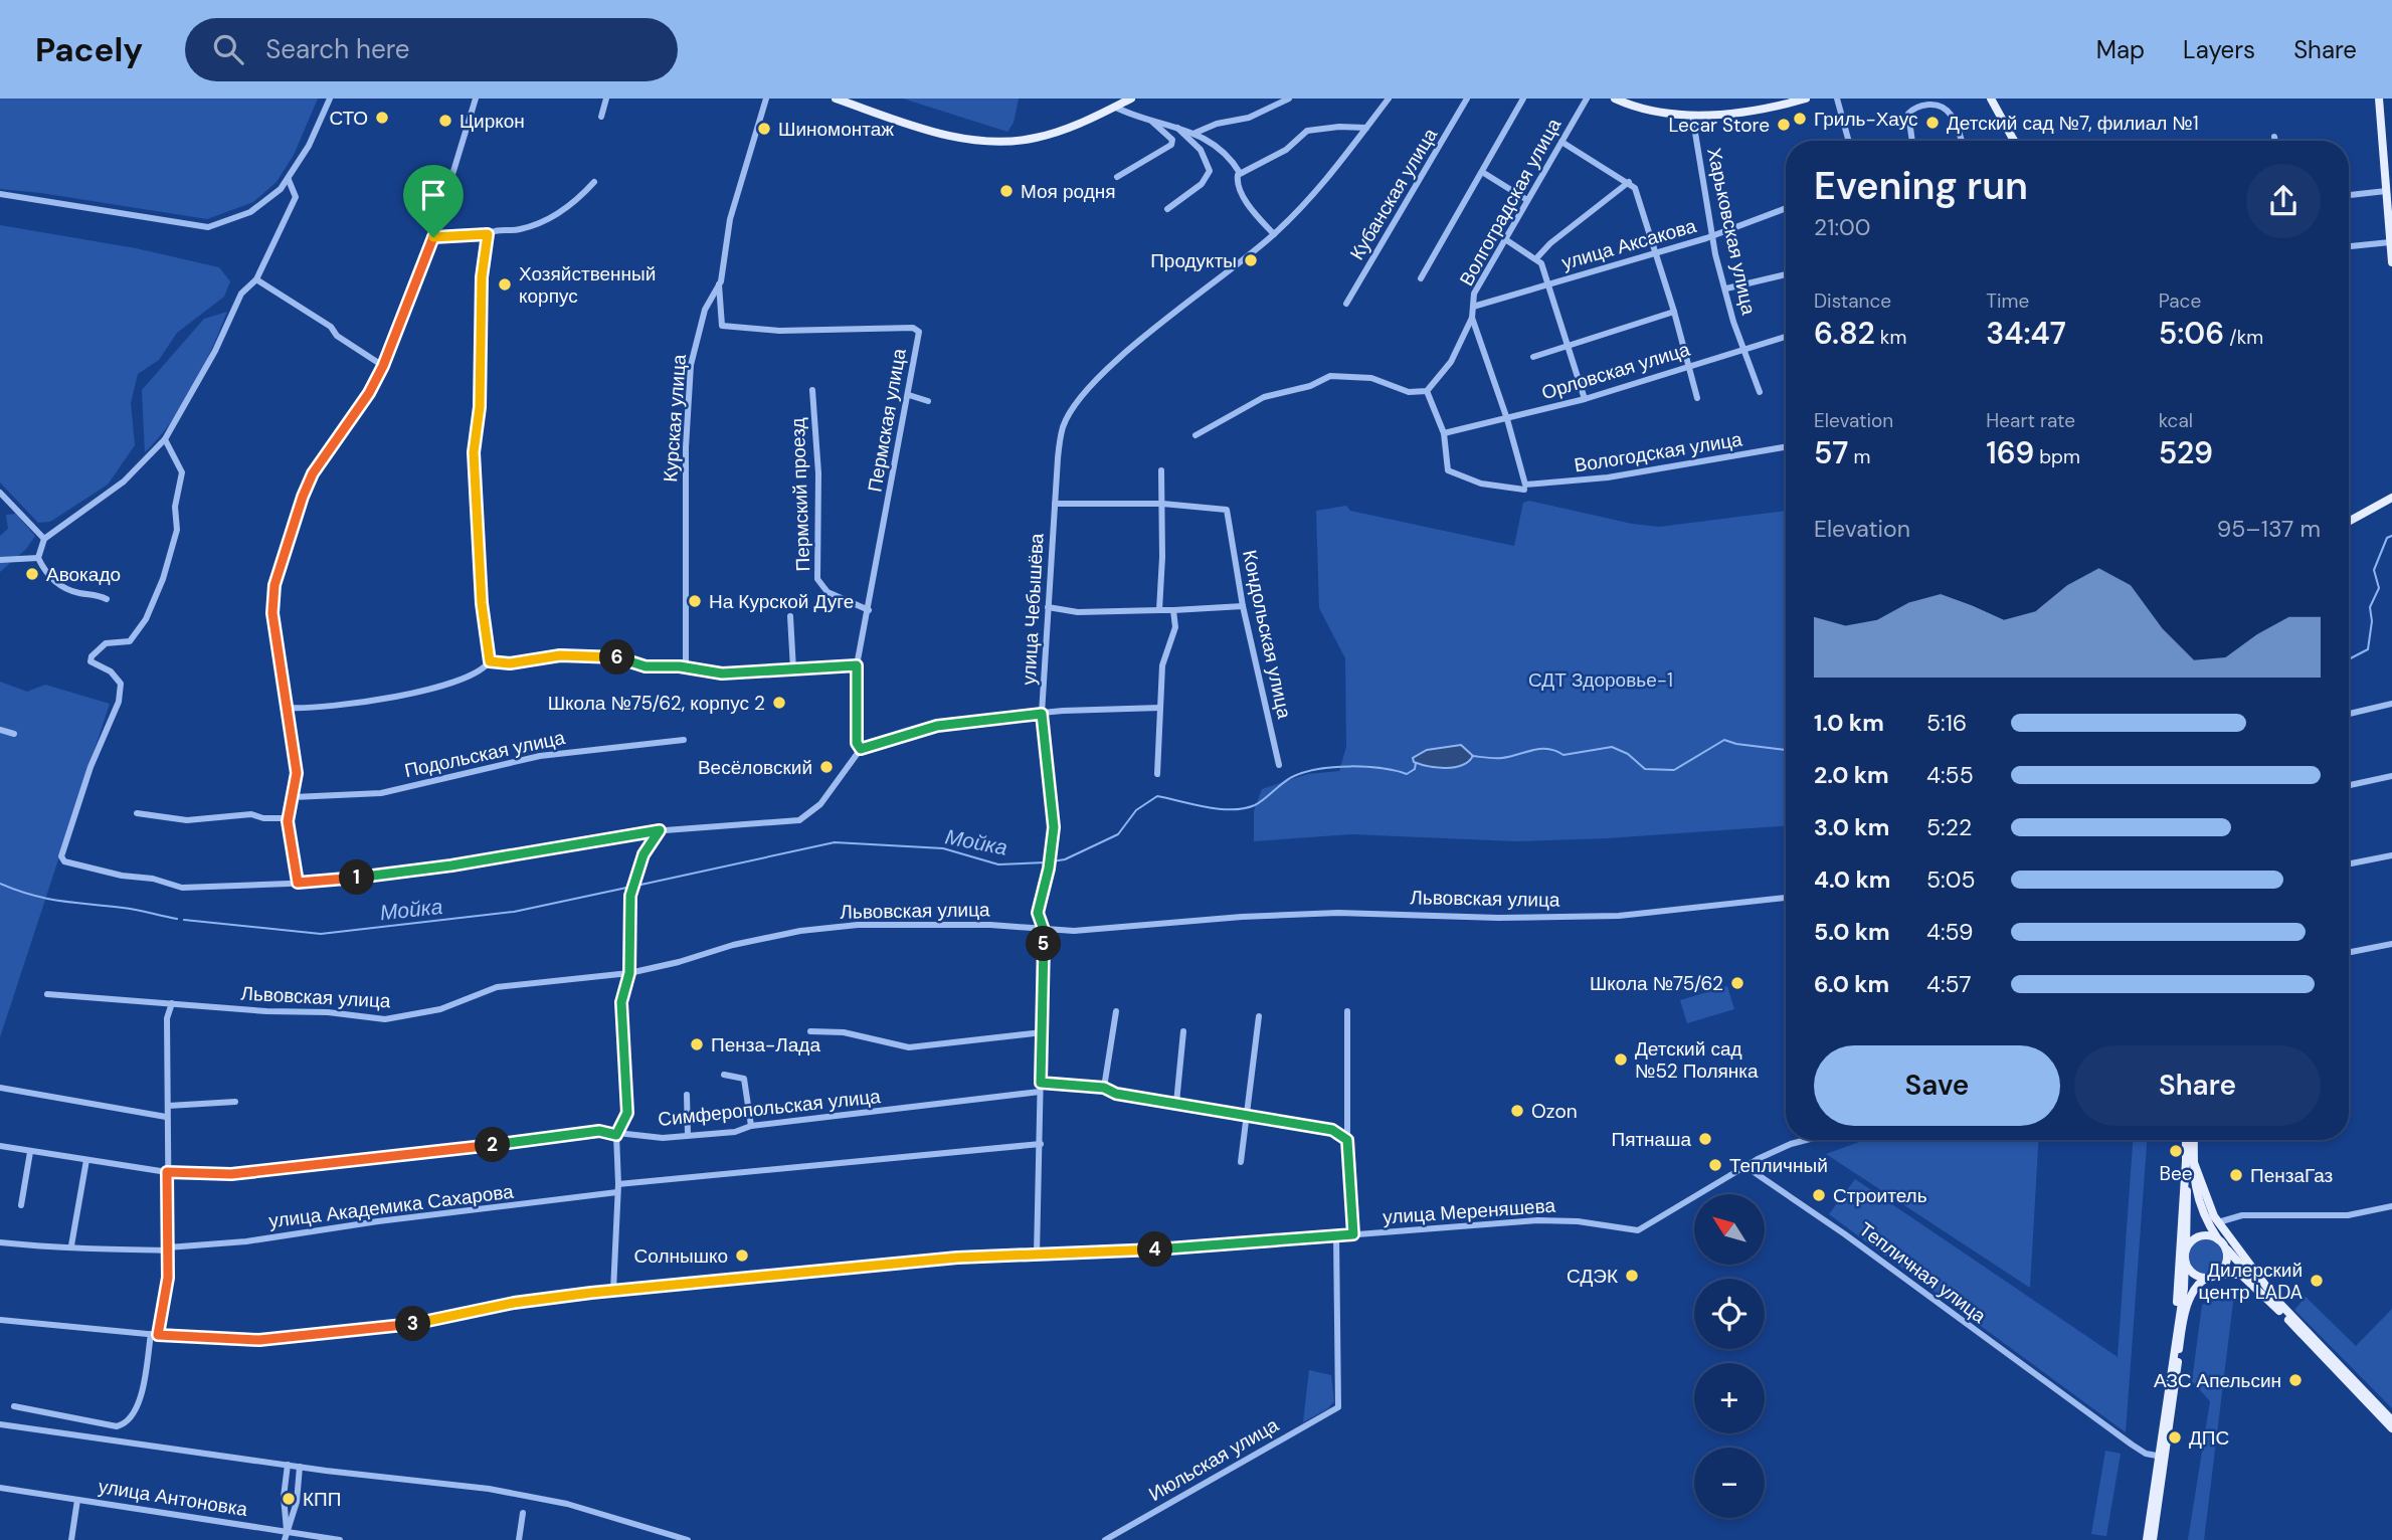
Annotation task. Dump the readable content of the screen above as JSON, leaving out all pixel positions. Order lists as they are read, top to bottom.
{
  "streets": {
    "street": [
      "Кубанская улица",
      "Волгоградская улица",
      "Харьковская улица",
      "улица Аксакова",
      "Орловская улица",
      "Курская улица",
      "Пермская улица",
      "Вологодская улица",
      "Пермский проезд",
      "улица Чебышёва",
      "Кондольская улица",
      "Подольская улица",
      "Львовская улица",
      "Симферопольская улица",
      "улица Академика Сахарова",
      "улица Мереняшева",
      "Тепличная улица",
      "Июльская улица",
      "улица Антоновка"
    ]
  },
  "crossings": [
    ["Волгоградская улица", "улица Аксакова"],
    ["Волгоградская улица", "Орловская улица"],
    ["Волгоградская улица", "Вологодская улица"],
    ["Харьковская улица", "улица Аксакова"],
    ["Харьковская улица", "Орловская улица"],
    ["Орловская улица", "Вологодская улица"],
    ["Курская улица", "Пермская улица"],
    ["Пермская улица", "Пермский проезд"],
    ["улица Чебышёва", "Львовская улица"],
    ["улица Чебышёва", "Симферопольская улица"],
    ["улица Чебышёва", "улица Академика Сахарова"],
    ["улица Чебышёва", "улица Мереняшева"],
    ["улица Мереняшева", "Тепличная улица"],
    ["улица Мереняшева", "Июльская улица"]
  ],
  "water": ["Мойка"],
  "parks": ["СДТ Здоровье-1"],
  "places": [
    "СТО",
    "Гриль-Хаус",
    "Циркон",
    "Детский сад №7, филиал №1",
    "Lecar Store",
    "Шиномонтаж",
    "Моя родня",
    "Продукты",
    "Хозяйственный корпус",
    "Авокадо",
    "На Курской Дуге",
    "Школа №75/62, корпус 2",
    "Весёловский",
    "Школа №75/62",
    "Пенза-Лада",
    "Детский сад №52 Полянка",
    "Ozon",
    "Пятнаша",
    "Bee",
    "Тепличный",
    "ПензаГаз",
    "Строитель",
    "Солнышко",
    "СДЭК",
    "Дилерский центр LADA",
    "АЗС Апельсин",
    "ДПС",
    "КПП"
  ],
  "north": "top left",
  "page": {
    "header": "Pacely",
    "search": "Search here",
    "nav": ["Map", "Layers", "Share"],
    "heading": ["Evening run", "21:00"],
    "stats": [
      ["Distance", "6.82 km"],
      ["Time", "34:47"],
      ["Pace", "5:06 /km"],
      ["Elevation", "57 m"],
      ["Heart rate", "169 bpm"],
      ["kcal", "529"]
    ],
    "chart": ["Elevation", "95–137 m"],
    "pins": [
      "6",
      "1",
      "5",
      "2",
      "4",
      "3"
    ],
    "list": [
      {
        "name": "1.0 km",
        "note": "5:16"
      },
      {
        "name": "2.0 km",
        "note": "4:55"
      },
      {
        "name": "3.0 km",
        "note": "5:22"
      },
      {
        "name": "4.0 km",
        "note": "5:05"
      },
      {
        "name": "5.0 km",
        "note": "4:59"
      },
      {
        "name": "6.0 km",
        "note": "4:57"
      }
    ],
    "buttons": ["Save", "Share"],
    "map_buttons": ["+", "−"]
  }
}
